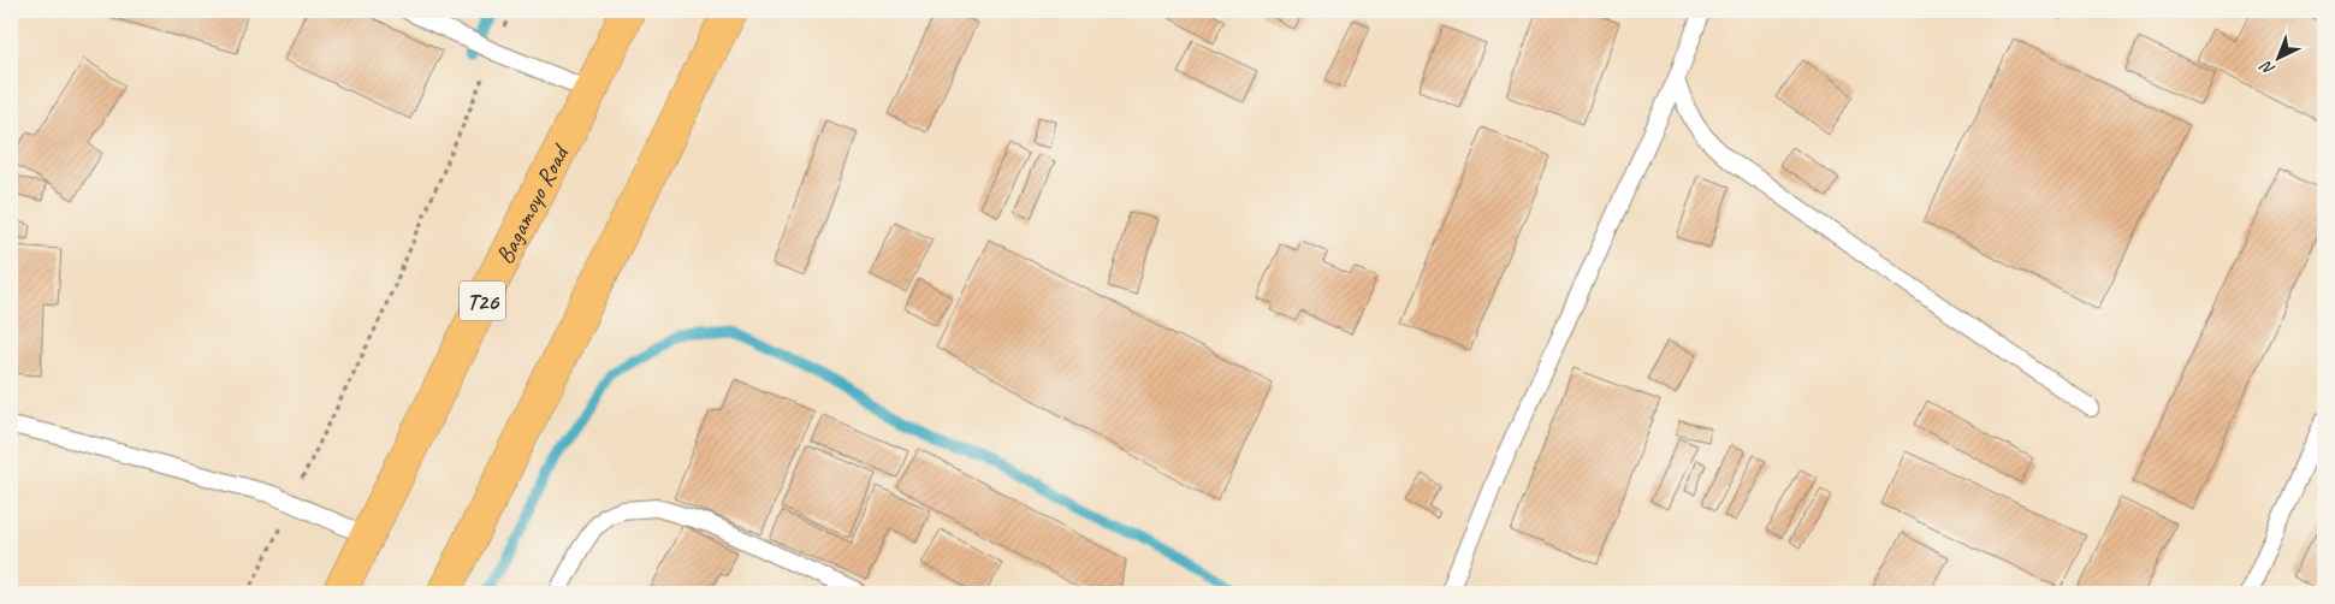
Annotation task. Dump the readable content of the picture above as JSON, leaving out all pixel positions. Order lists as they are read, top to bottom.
{
  "streets": {
    "highway": ["Bagamoyo Road", "T26"]
  },
  "north": "bottom left"
}
